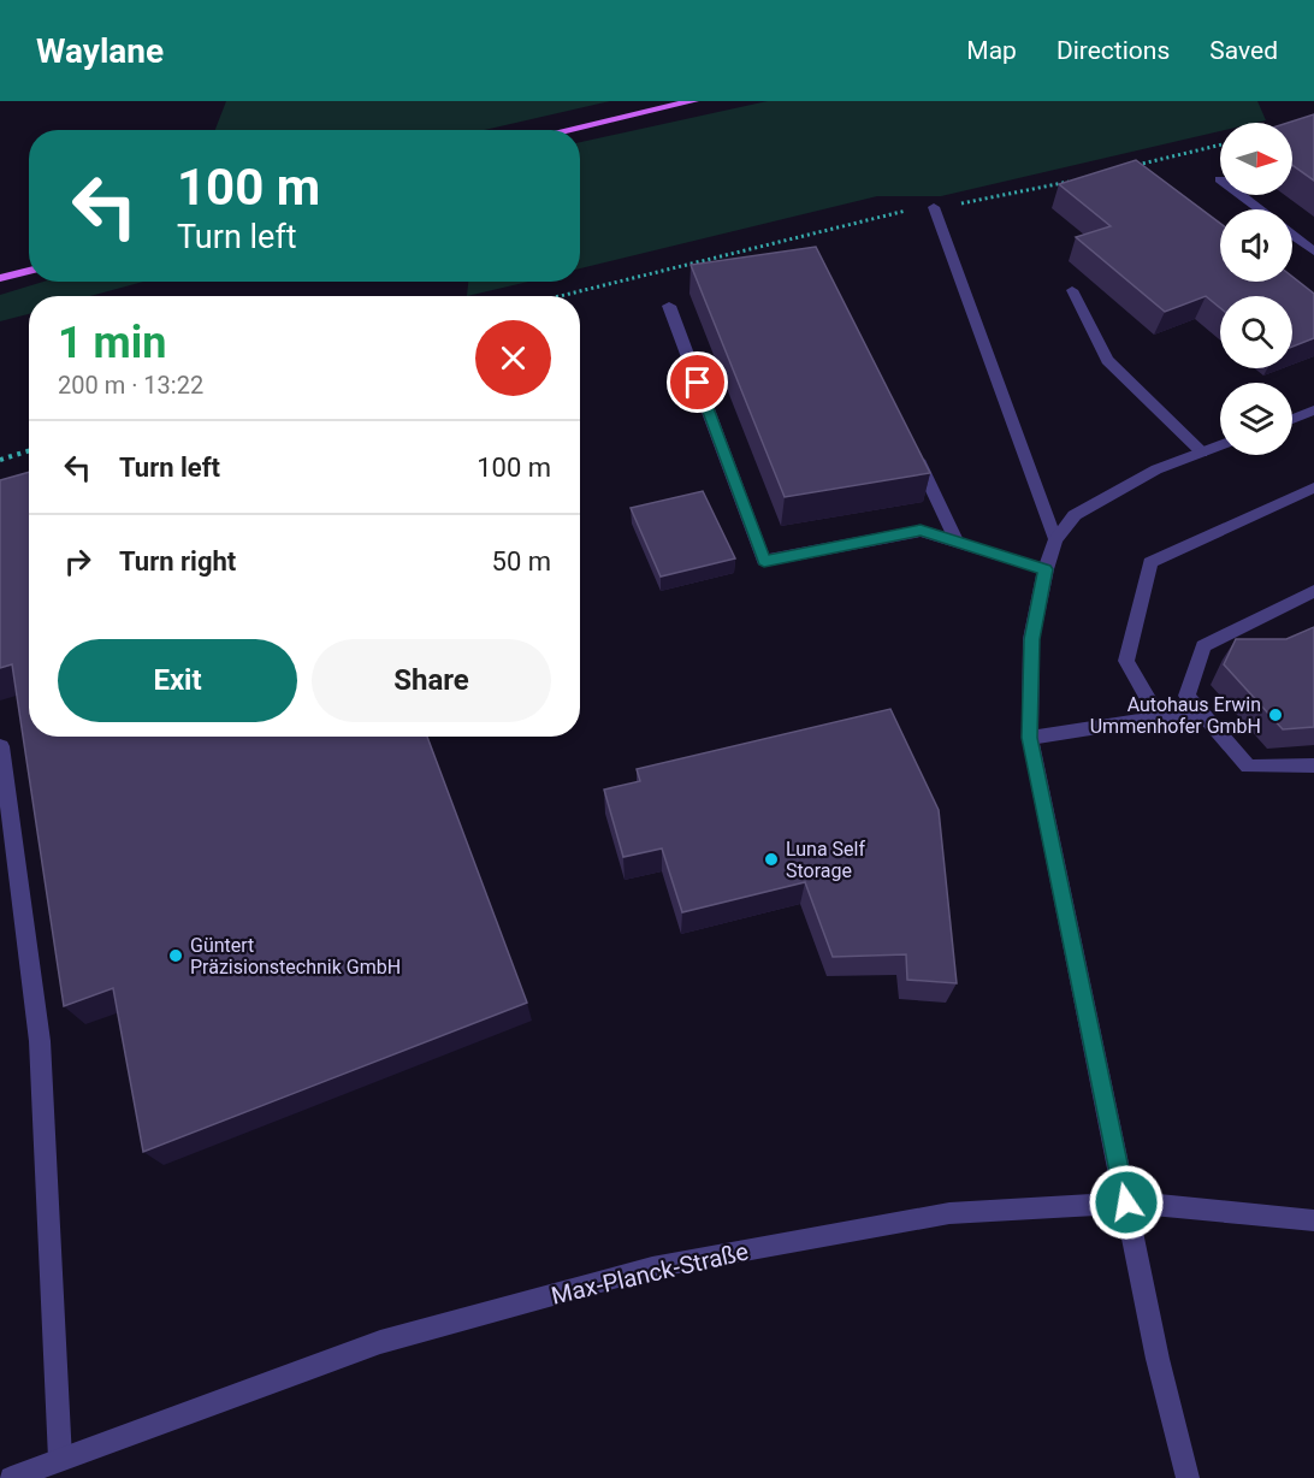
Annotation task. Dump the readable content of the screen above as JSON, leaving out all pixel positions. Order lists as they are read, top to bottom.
{
  "streets": {
    "street": ["Max-Planck-Straße"]
  },
  "places": ["Autohaus Erwin Ummenhofer GmbH", "Luna Self Storage", "Güntert Präzisionstechnik GmbH"],
  "north": "right",
  "page": {
    "header": "Waylane",
    "nav": ["Map", "Directions", "Saved"],
    "turn": ["100 m", "Turn left"],
    "heading": ["1 min", "200 m · 13:22"],
    "list": [
      {
        "name": "Turn left",
        "value": "100 m"
      },
      {
        "name": "Turn right",
        "value": "50 m"
      }
    ],
    "buttons": ["Exit", "Share"]
  }
}
